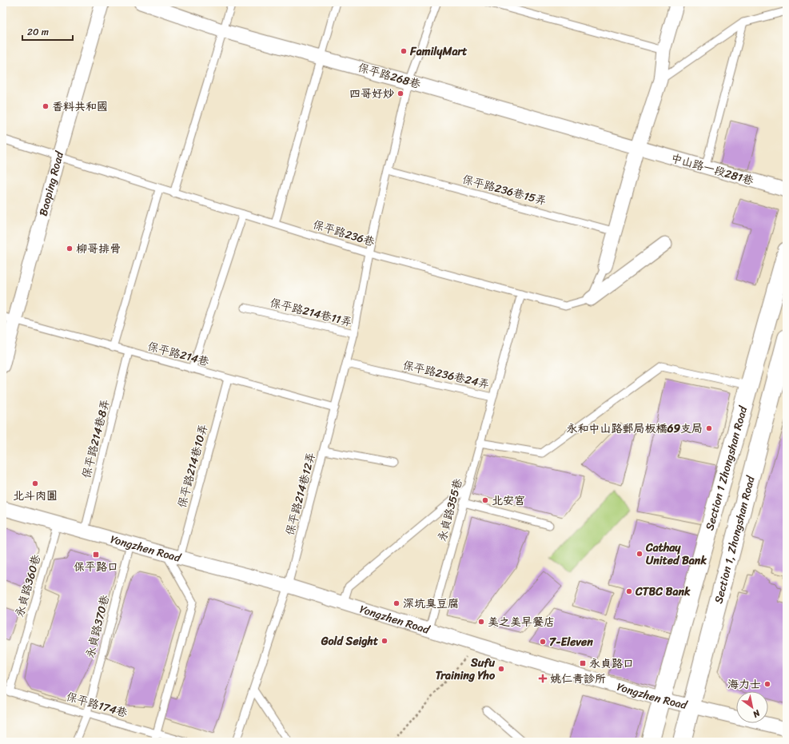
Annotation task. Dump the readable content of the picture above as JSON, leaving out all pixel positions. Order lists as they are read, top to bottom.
{
  "streets": {
    "street": [
      "保平路268巷",
      "中山路一段281巷",
      "Baoping Road",
      "Section 1 Zhongshan Road",
      "Section 1, Zhongshan Road",
      "Yongzhen Road"
    ],
    "lane": [
      "保平路236巷15弄",
      "保平路236巷",
      "保平路214巷11弄",
      "保平路214巷",
      "保平路236巷24弄",
      "保平路214巷8弄",
      "保平路214巷10弄",
      "保平路214巷12弄",
      "永貞路355巷",
      "永貞路360巷",
      "永貞路370巷",
      "保平路174巷"
    ]
  },
  "crossings": [
    ["保平路268巷", "中山路一段281巷"],
    ["Baoping Road", "保平路236巷"],
    ["Baoping Road", "保平路214巷"],
    ["保平路236巷", "保平路236巷24弄"],
    ["保平路214巷11弄", "保平路214巷"],
    ["保平路214巷11弄", "保平路236巷24弄"],
    ["保平路214巷11弄", "保平路214巷12弄"],
    ["保平路214巷", "保平路214巷8弄"],
    ["保平路214巷", "保平路214巷10弄"],
    ["保平路214巷", "保平路214巷12弄"],
    ["保平路236巷24弄", "永貞路355巷"],
    ["保平路214巷8弄", "Yongzhen Road"],
    ["保平路214巷10弄", "Yongzhen Road"],
    ["Section 1 Zhongshan Road", "Yongzhen Road"],
    ["保平路214巷12弄", "Yongzhen Road"],
    ["永貞路355巷", "Yongzhen Road"],
    ["Section 1, Zhongshan Road", "Yongzhen Road"],
    ["Yongzhen Road", "永貞路360巷"],
    ["Yongzhen Road", "永貞路370巷"],
    ["永貞路360巷", "保平路174巷"],
    ["永貞路370巷", "保平路174巷"]
  ],
  "places": {
    "other": [
      "FamilyMart",
      "四哥好炒",
      "香料共和國",
      "柳哥排骨",
      "永和中山路郵局板橋69支局",
      "北斗肉圓",
      "北安宮",
      "Cathay United Bank",
      "CTBC Bank",
      "深坑臭豆腐",
      "美之美早餐店",
      "Gold Seight",
      "7-Eleven",
      "Sufu Training Yho",
      "海力士"
    ],
    "transit": ["保平路口", "永貞路口"],
    "health": ["姚仁青診所"]
  },
  "scale_bar": "20 m",
  "north": "bottom right"
}
